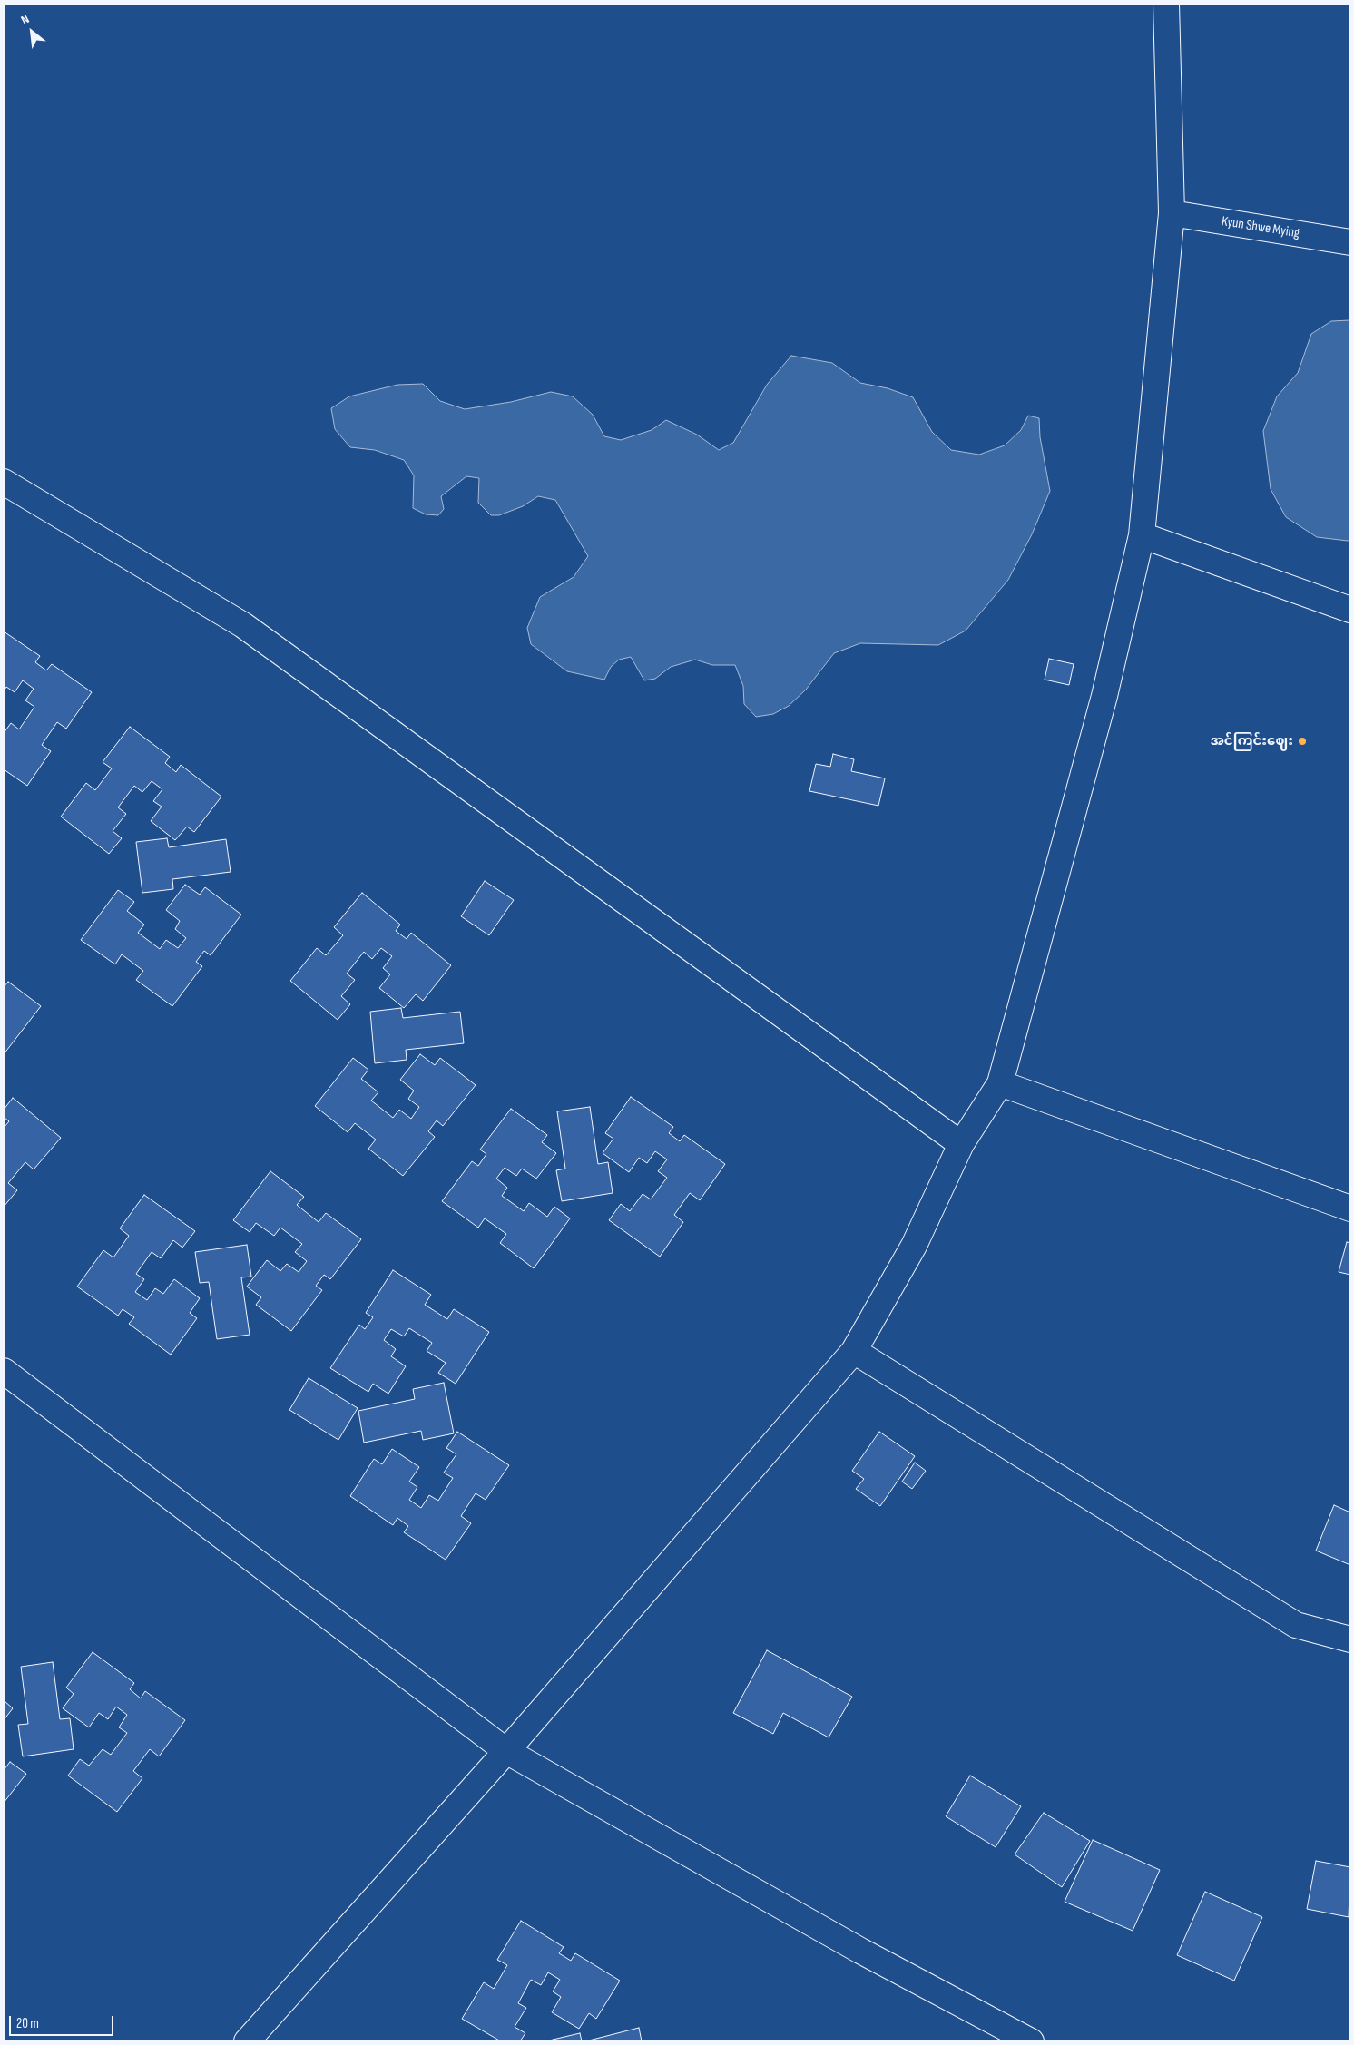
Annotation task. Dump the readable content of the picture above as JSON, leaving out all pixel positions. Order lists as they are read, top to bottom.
{
  "streets": {
    "street": ["Kyun Shwe Mying"]
  },
  "places": ["အင်ကြင်းဈေး"],
  "scale_bar": "20 m",
  "north": "top left"
}
